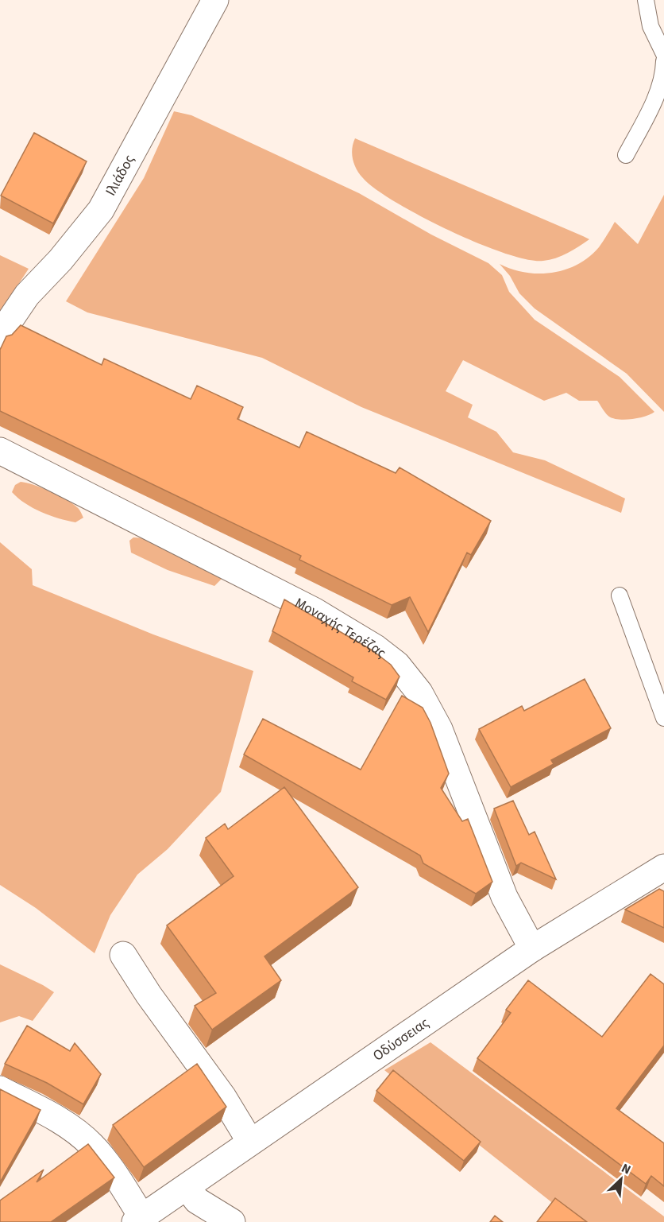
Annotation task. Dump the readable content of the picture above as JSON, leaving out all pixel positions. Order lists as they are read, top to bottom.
{
  "streets": {
    "street": ["Ιλιάδος", "Μοναχής Τερέζας", "Οδύσσειας"]
  },
  "crossings": [
    ["Μοναχής Τερέζας", "Οδύσσειας"]
  ],
  "north": "top right"
}
